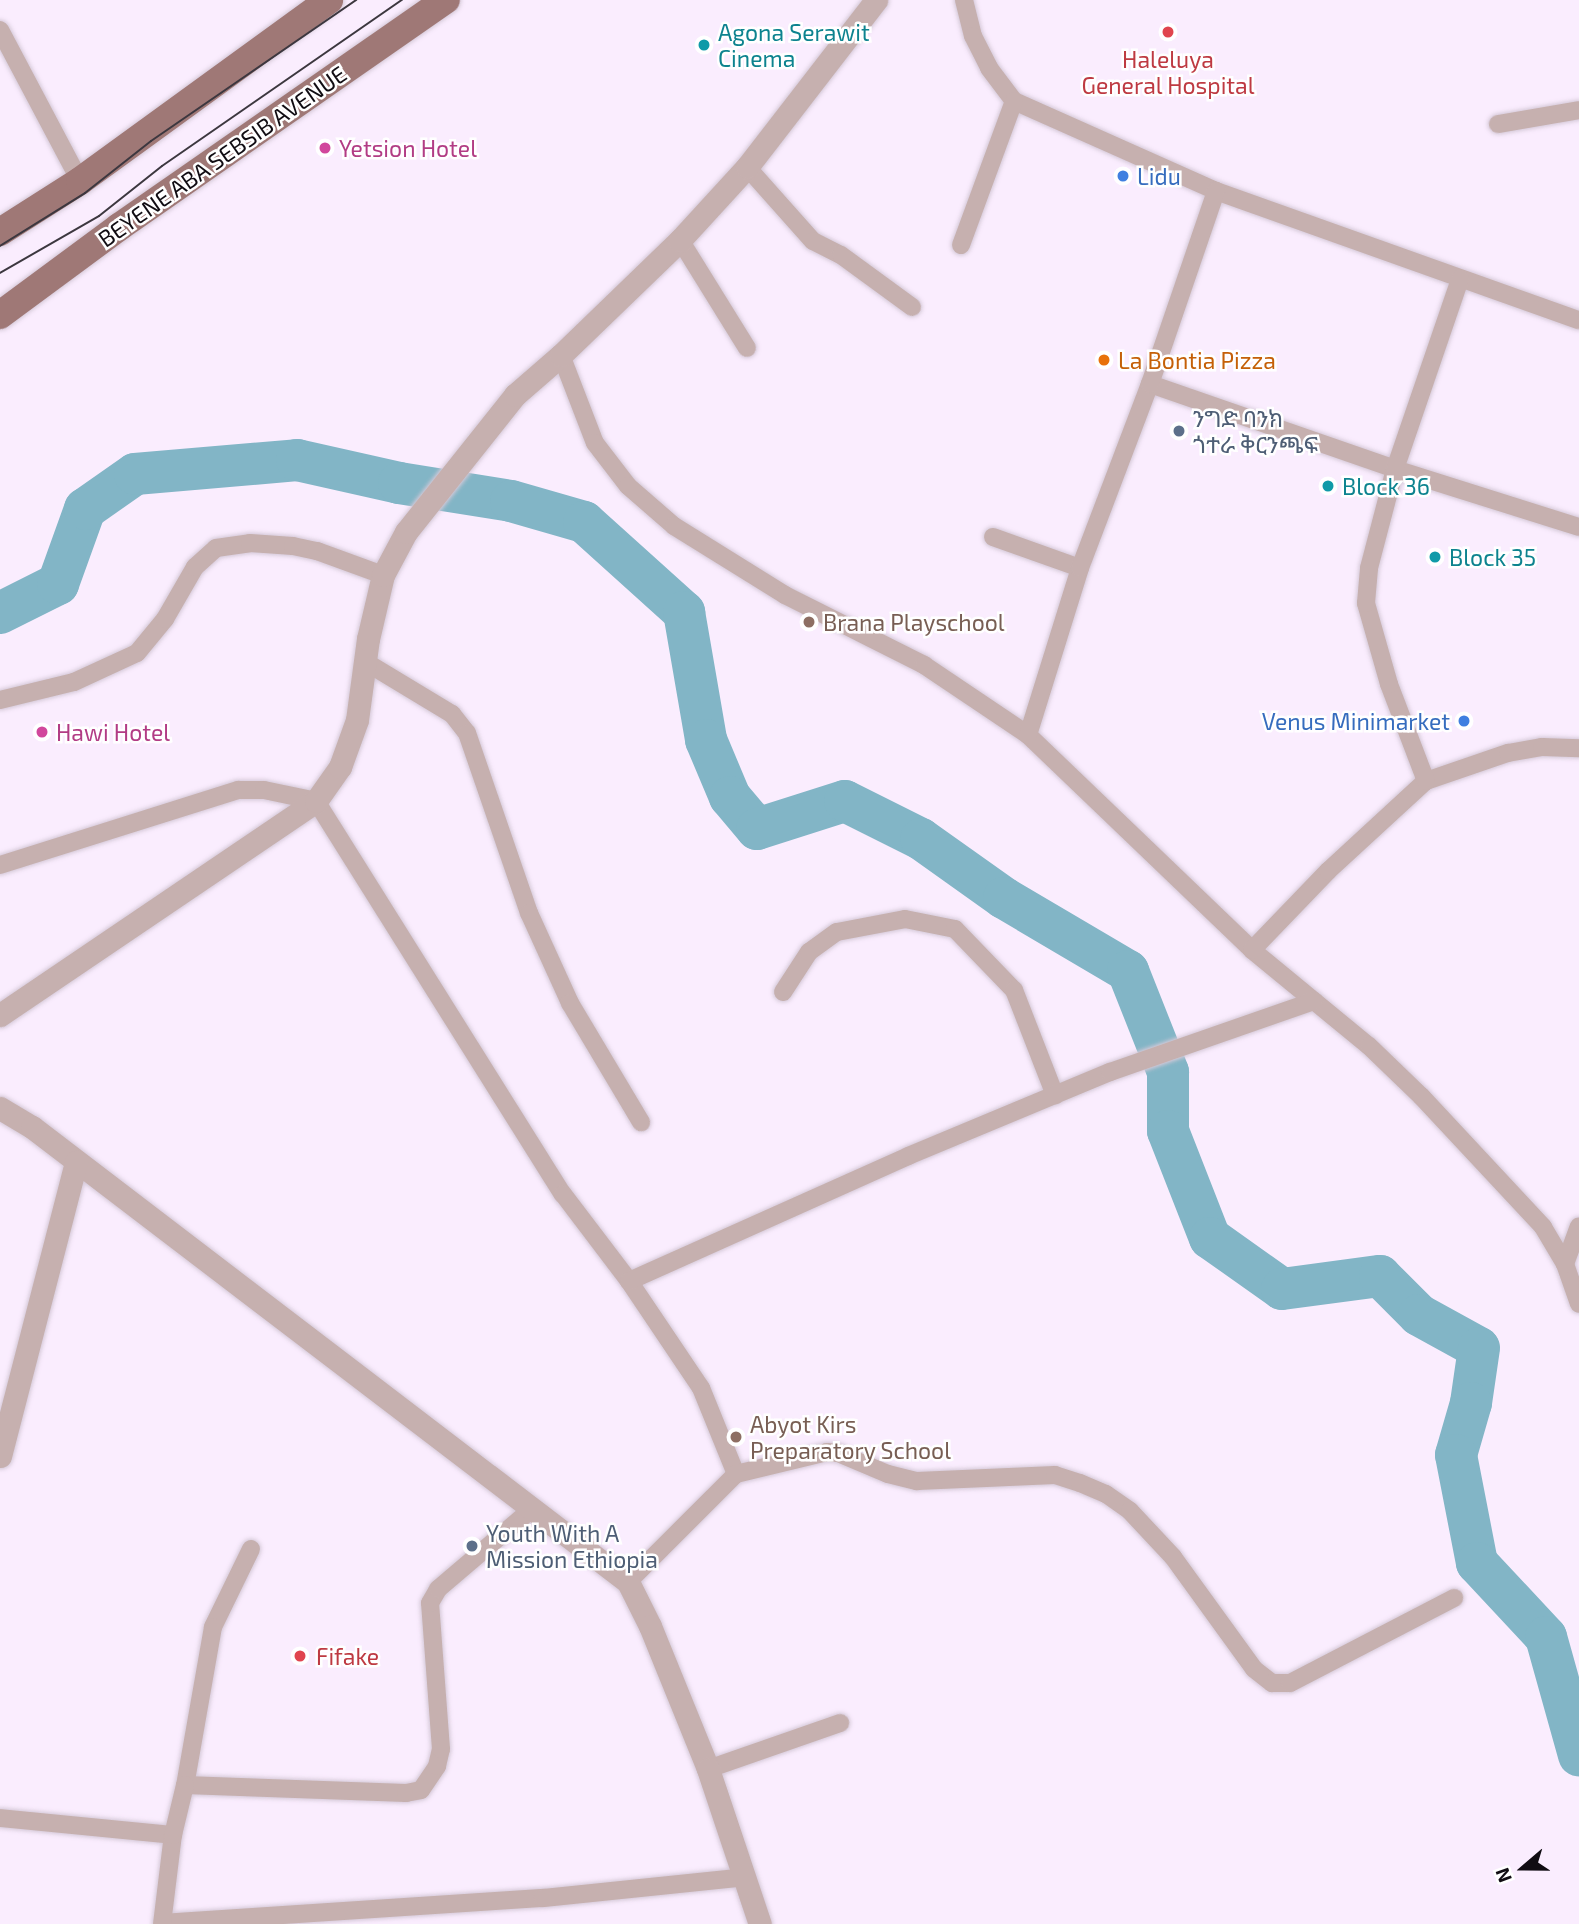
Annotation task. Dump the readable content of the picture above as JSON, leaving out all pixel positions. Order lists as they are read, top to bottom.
{
  "streets": {
    "main road": ["BEYENE ABA SEBSIB AVENUE"]
  },
  "places": [
    "Haleluya General Hospital",
    "Agona Serawit Cinema",
    "Yetsion Hotel",
    "Lidu",
    "La Bontia Pizza",
    "ንግድ ባንክ ጎተራ ቅርንጫፍ",
    "Block 36",
    "Block 35",
    "Brana Playschool",
    "Venus Minimarket",
    "Hawi Hotel",
    "Abyot Kirs Preparatory School",
    "Youth With A Mission Ethiopia",
    "Fifake"
  ],
  "north": "left"
}
